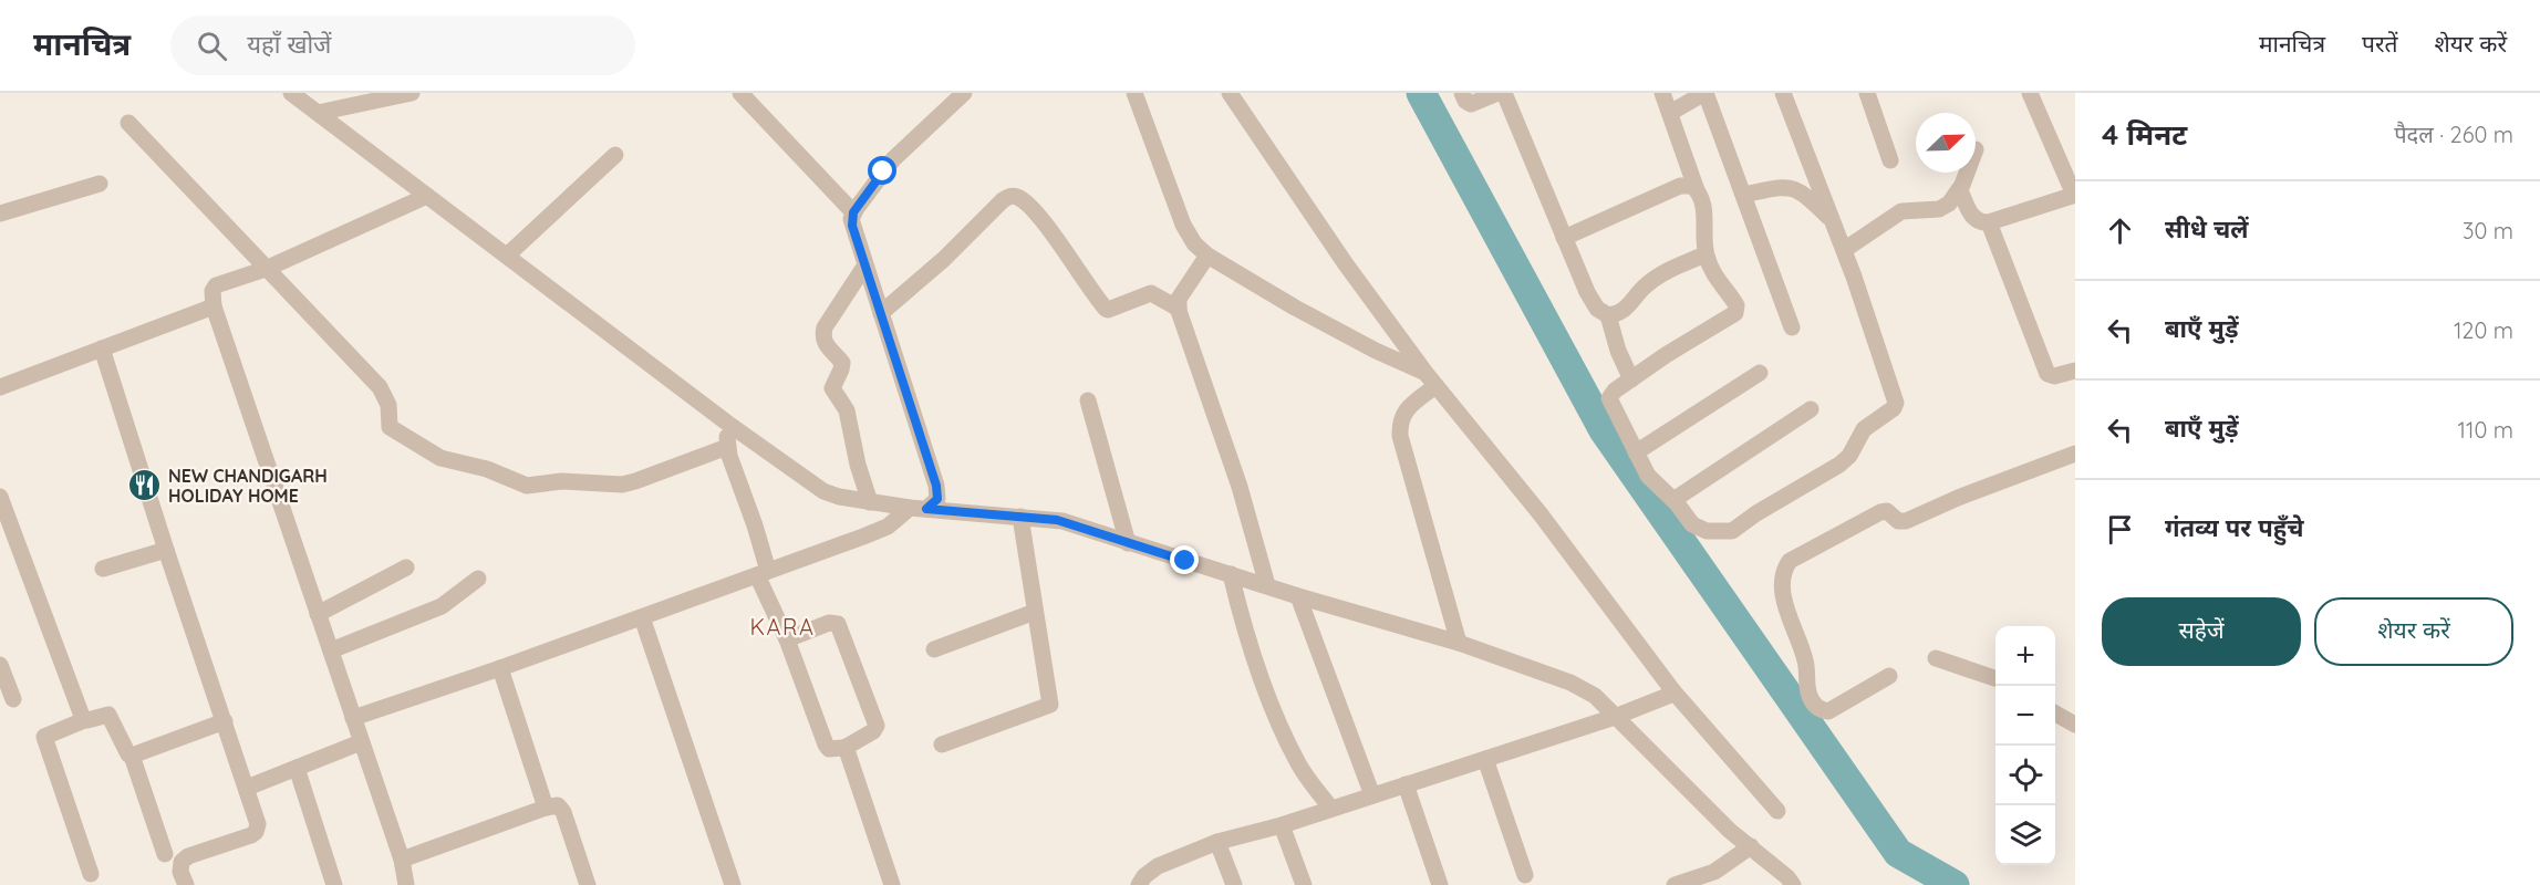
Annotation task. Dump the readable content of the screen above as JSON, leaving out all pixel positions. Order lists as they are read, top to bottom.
{
  "districts": ["KARA"],
  "places": {
    "restaurant": ["NEW CHANDIGARH HOLIDAY HOME"]
  },
  "north": "top right",
  "page": {
    "header": "मानचित्र",
    "search": "यहाँ खोजें",
    "nav": ["मानचित्र", "परतें", "शेयर करें"],
    "heading": ["4 मिनट", "पैदल · 260 m"],
    "list": [
      ["सीधे चलें", "30 m"],
      ["बाएँ मुड़ें", "120 m"],
      ["बाएँ मुड़ें", "110 m"],
      "गंतव्य पर पहुँचे"
    ],
    "buttons": ["सहेजें", "शेयर करें"],
    "map_buttons": ["+", "−"]
  }
}
